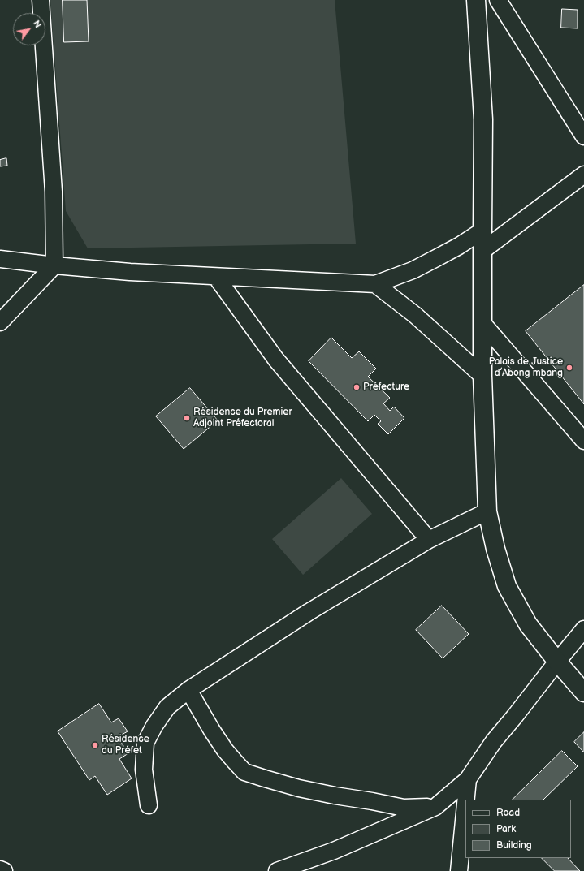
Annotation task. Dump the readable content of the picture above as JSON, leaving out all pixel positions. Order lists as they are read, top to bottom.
{
  "places": [
    "Palais de Justice d’Abong mbang",
    "Préfecture",
    "Résidence du Premier Adjoint Préfectoral",
    "Résidence du Préfet"
  ],
  "legend": ["Road", "Park", "Building"],
  "north": "top right"
}
